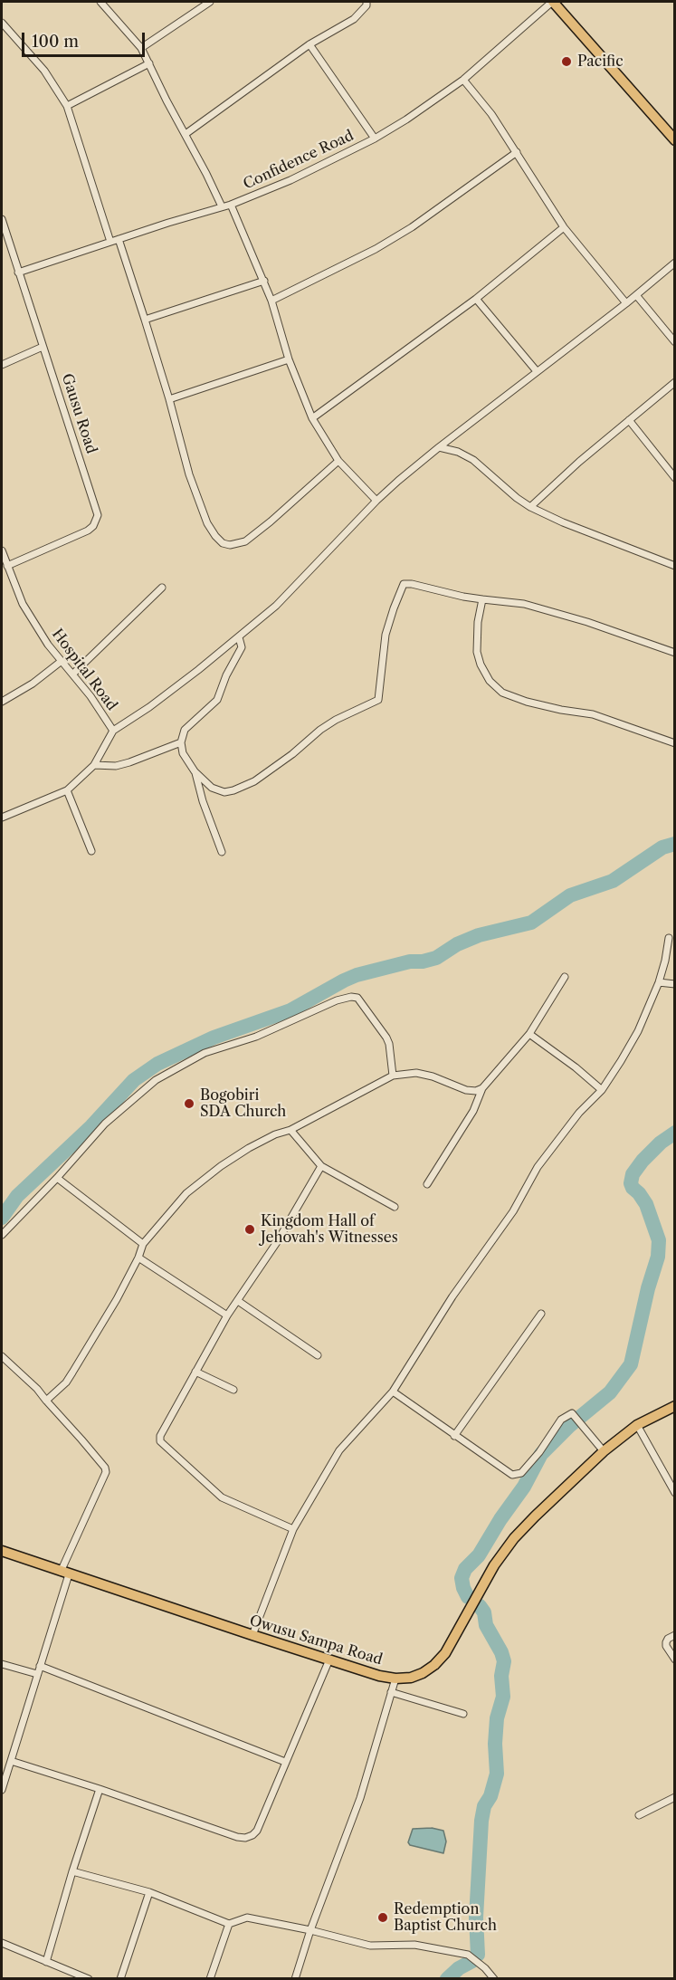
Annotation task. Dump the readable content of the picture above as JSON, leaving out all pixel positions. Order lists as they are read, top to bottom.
{
  "streets": {
    "main road": ["Owusu Sampa Road"],
    "street": ["Confidence Road", "Gausu Road", "Hospital Road"]
  },
  "crossings": [
    ["Confidence Road", "Gausu Road"],
    ["Gausu Road", "Hospital Road"]
  ],
  "places": [
    "Pacific",
    "Bogobiri SDA Church",
    "Kingdom Hall of Jehovah's Witnesses",
    "Redemption Baptist Church"
  ],
  "scale_bar": "100 m"
}
